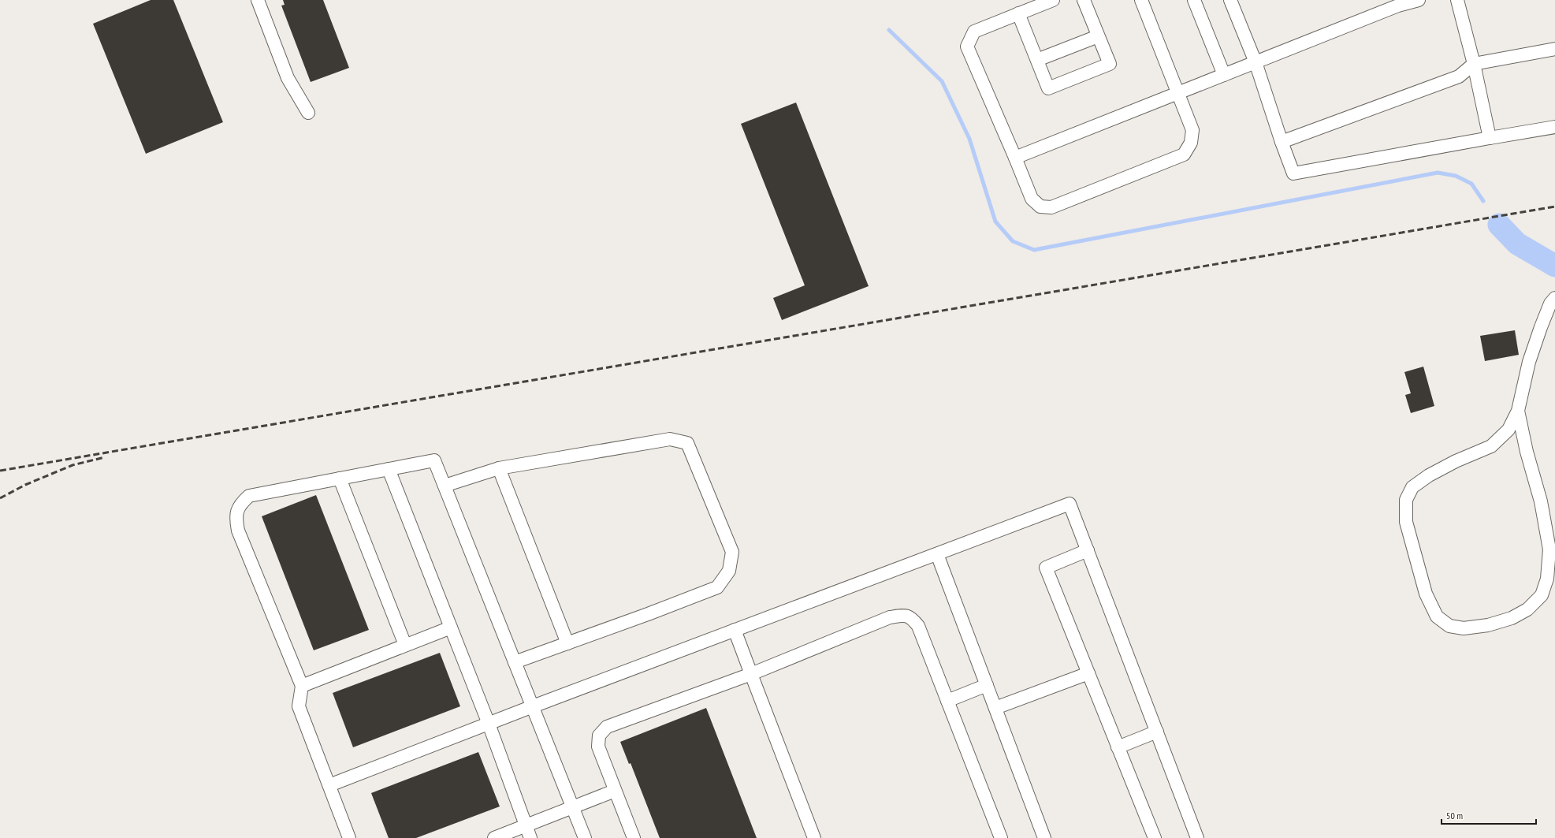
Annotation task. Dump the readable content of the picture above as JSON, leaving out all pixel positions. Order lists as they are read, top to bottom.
{
  "scale_bar": "50 m"
}
